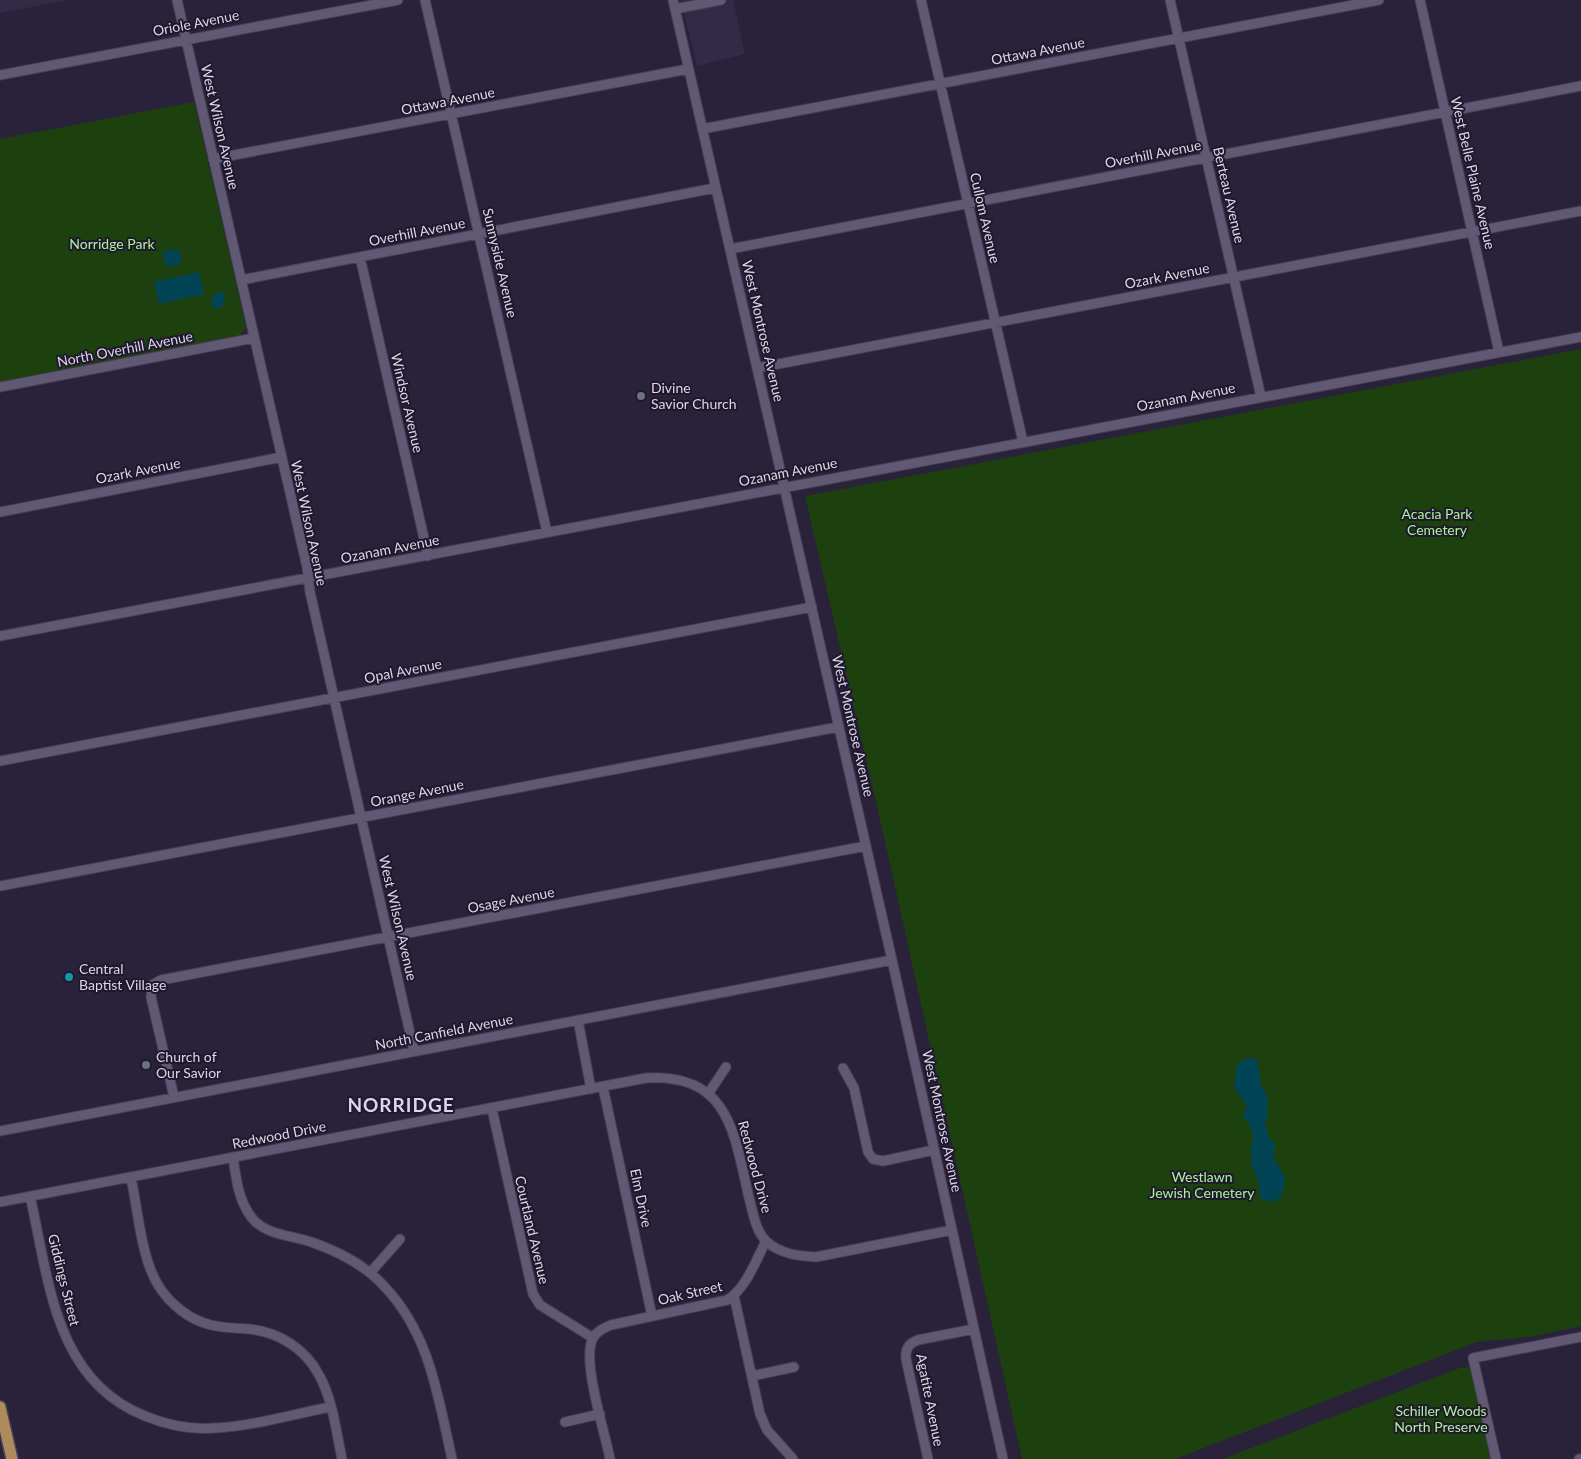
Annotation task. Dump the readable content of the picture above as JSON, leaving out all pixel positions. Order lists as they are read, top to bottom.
{
  "streets": {
    "street": [
      "Oriole Avenue",
      "Ottawa Avenue",
      "West Wilson Avenue",
      "Overhill Avenue",
      "West Belle Plaine Avenue",
      "Berteau Avenue",
      "Cullom Avenue",
      "Sunnyside Avenue",
      "Ozark Avenue",
      "West Montrose Avenue",
      "North Overhill Avenue",
      "Ozanam Avenue",
      "Windsor Avenue",
      "Opal Avenue",
      "Orange Avenue",
      "Osage Avenue",
      "North Canfield Avenue",
      "Redwood Drive",
      "Elm Drive",
      "Courtland Avenue",
      "Giddings Street",
      "Oak Street",
      "Agatite Avenue"
    ]
  },
  "crossings": [
    ["Oriole Avenue", "West Wilson Avenue"],
    ["Ottawa Avenue", "West Wilson Avenue"],
    ["Ottawa Avenue", "Berteau Avenue"],
    ["Ottawa Avenue", "Cullom Avenue"],
    ["Ottawa Avenue", "Sunnyside Avenue"],
    ["Ottawa Avenue", "West Montrose Avenue"],
    ["West Wilson Avenue", "Overhill Avenue"],
    ["West Wilson Avenue", "Ozark Avenue"],
    ["West Wilson Avenue", "North Overhill Avenue"],
    ["West Wilson Avenue", "Ozanam Avenue"],
    ["West Wilson Avenue", "Opal Avenue"],
    ["West Wilson Avenue", "Orange Avenue"],
    ["West Wilson Avenue", "Osage Avenue"],
    ["West Wilson Avenue", "North Canfield Avenue"],
    ["Overhill Avenue", "West Belle Plaine Avenue"],
    ["Overhill Avenue", "Berteau Avenue"],
    ["Overhill Avenue", "Cullom Avenue"],
    ["Overhill Avenue", "Sunnyside Avenue"],
    ["Overhill Avenue", "West Montrose Avenue"],
    ["Overhill Avenue", "Windsor Avenue"],
    ["West Belle Plaine Avenue", "Ozark Avenue"],
    ["West Belle Plaine Avenue", "Ozanam Avenue"],
    ["Berteau Avenue", "Ozark Avenue"],
    ["Berteau Avenue", "Ozanam Avenue"],
    ["Cullom Avenue", "Ozark Avenue"],
    ["Cullom Avenue", "Ozanam Avenue"],
    ["Sunnyside Avenue", "Ozanam Avenue"],
    ["Ozark Avenue", "West Montrose Avenue"],
    ["West Montrose Avenue", "Ozanam Avenue"],
    ["West Montrose Avenue", "Opal Avenue"],
    ["West Montrose Avenue", "Orange Avenue"],
    ["West Montrose Avenue", "Osage Avenue"],
    ["West Montrose Avenue", "North Canfield Avenue"],
    ["West Montrose Avenue", "Agatite Avenue"],
    ["Ozanam Avenue", "Windsor Avenue"],
    ["Osage Avenue", "North Canfield Avenue"],
    ["Redwood Drive", "Elm Drive"],
    ["Redwood Drive", "Courtland Avenue"],
    ["Redwood Drive", "Giddings Street"],
    ["Redwood Drive", "Oak Street"],
    ["Elm Drive", "Oak Street"],
    ["Courtland Avenue", "Oak Street"]
  ],
  "districts": ["NORRIDGE"],
  "parks": [
    "Norridge Park",
    "Acacia Park Cemetery",
    "Westlawn Jewish Cemetery",
    "Schiller Woods North Preserve"
  ],
  "places": ["Divine Savior Church", "Central Baptist Village", "Church of Our Savior"]
}
